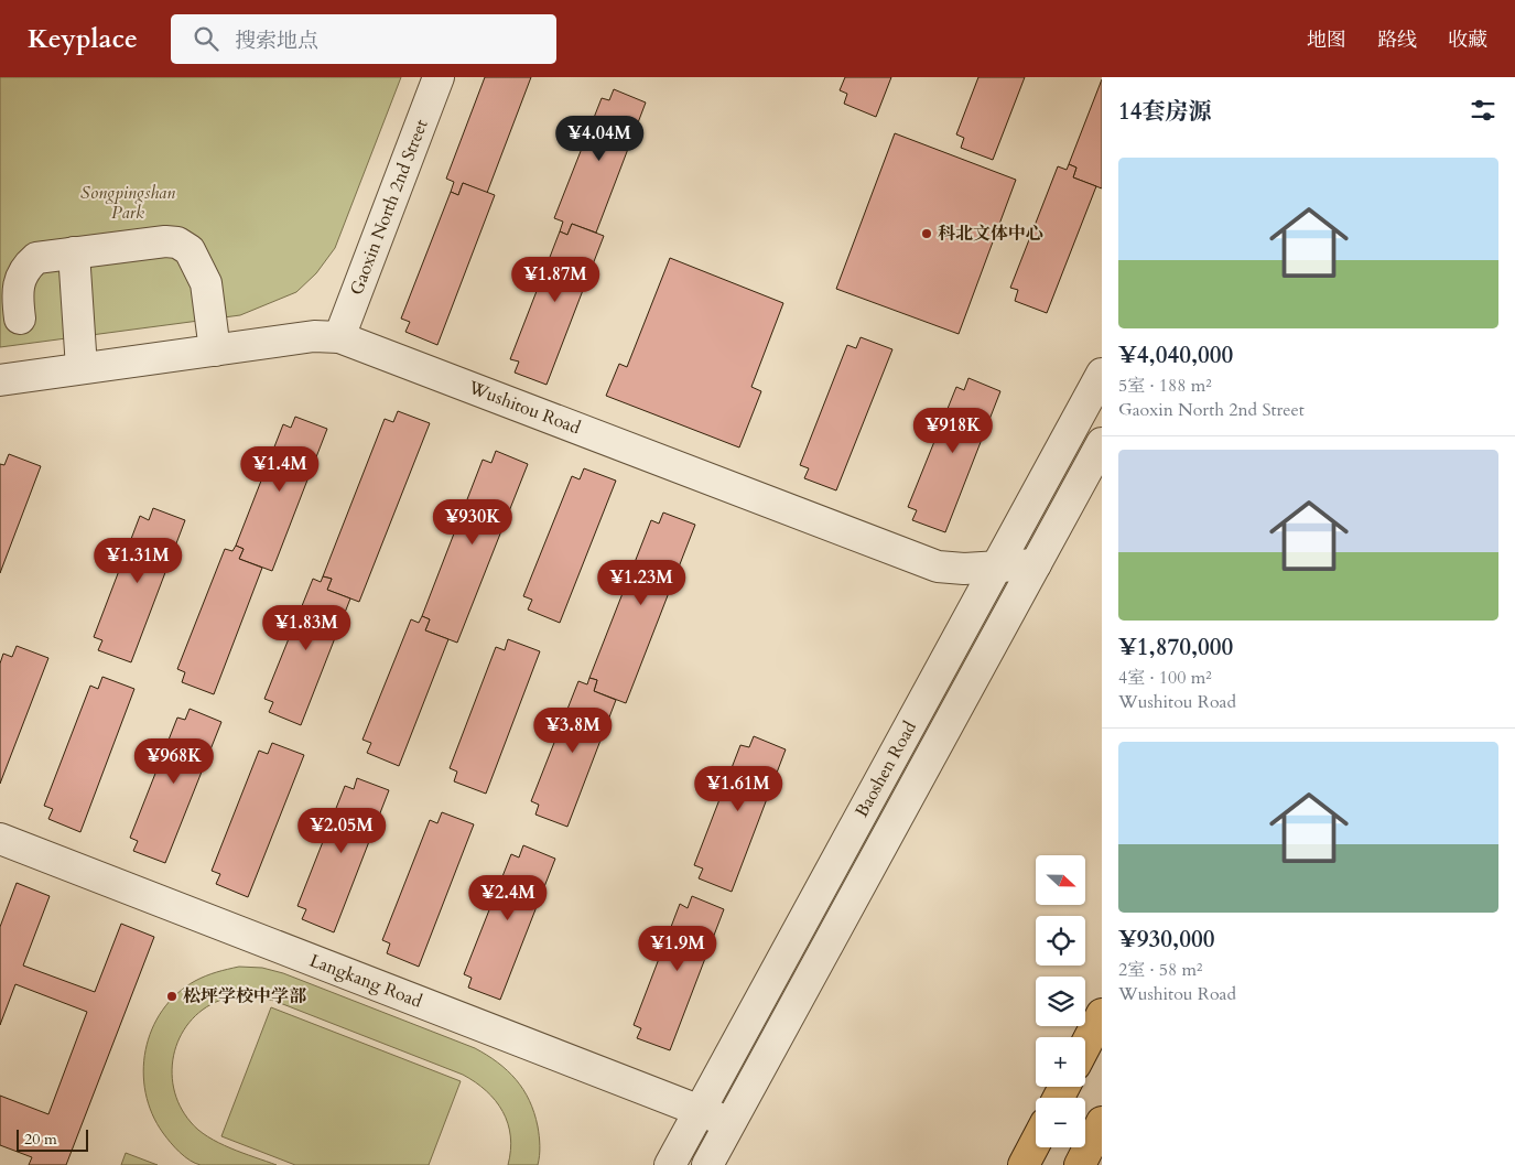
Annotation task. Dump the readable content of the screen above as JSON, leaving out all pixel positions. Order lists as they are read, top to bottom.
{
  "streets": {
    "street": [
      "Gaoxin North 2nd Street",
      "Wushitou Road",
      "Baoshen Road",
      "Langkang Road"
    ]
  },
  "crossings": [
    ["Gaoxin North 2nd Street", "Wushitou Road"],
    ["Wushitou Road", "Baoshen Road"],
    ["Baoshen Road", "Langkang Road"]
  ],
  "parks": ["Songpingshan Park"],
  "places": ["科北文体中心", "松坪学校中学部"],
  "scale_bar": "20 m",
  "north": "right",
  "page": {
    "header": "Keyplace",
    "search": "搜索地点",
    "nav": ["地图", "路线", "收藏"],
    "heading": "14套房源",
    "price": [
      "¥4.04M",
      "¥1.87M",
      "¥918K",
      "¥1.4M",
      "¥930K",
      "¥1.31M",
      "¥1.23M",
      "¥1.83M",
      "¥3.8M",
      "¥968K",
      "¥1.61M",
      "¥2.05M",
      "¥2.4M",
      "¥1.9M"
    ],
    "list": [
      {
        "name": "¥4,040,000",
        "note": "5室 · 188 m² · Gaoxin North 2nd Street"
      },
      {
        "name": "¥1,870,000",
        "note": "4室 · 100 m² · Wushitou Road"
      },
      {
        "name": "¥930,000",
        "note": "2室 · 58 m² · Wushitou Road"
      }
    ],
    "map_buttons": ["+", "−"],
    "scale": "20 m"
  }
}
